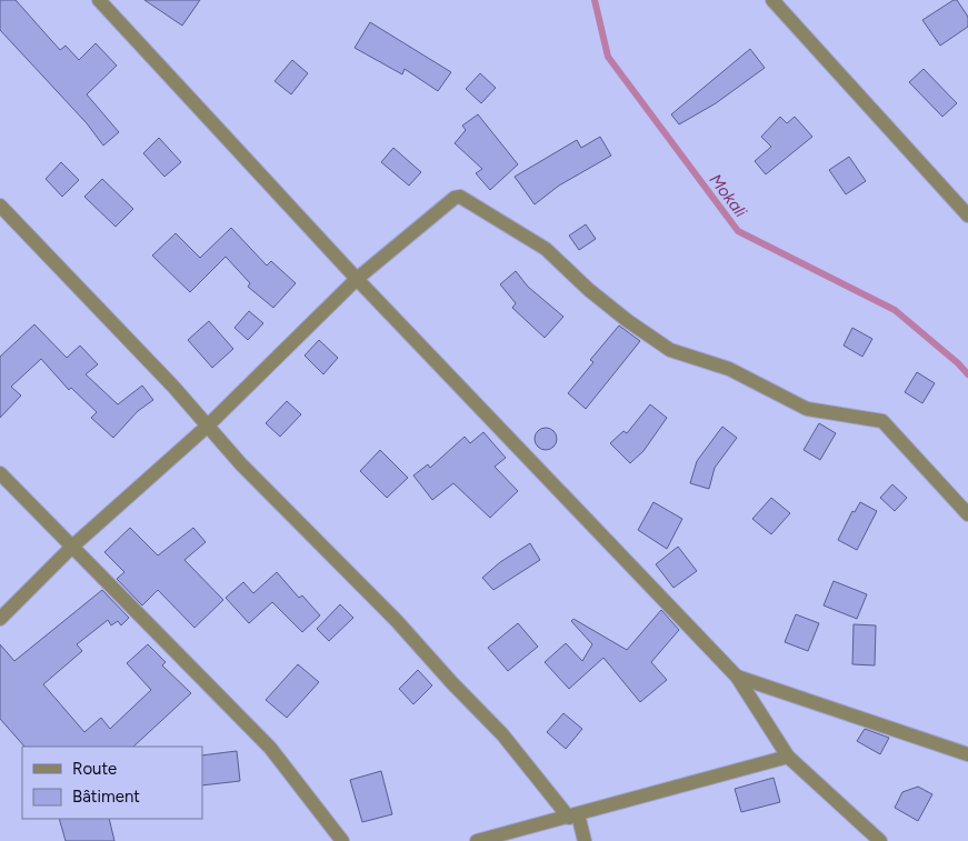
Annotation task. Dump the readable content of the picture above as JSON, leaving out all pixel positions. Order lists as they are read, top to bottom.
{
  "water": ["Mokali"],
  "legend": ["Route", "Bâtiment"]
}
